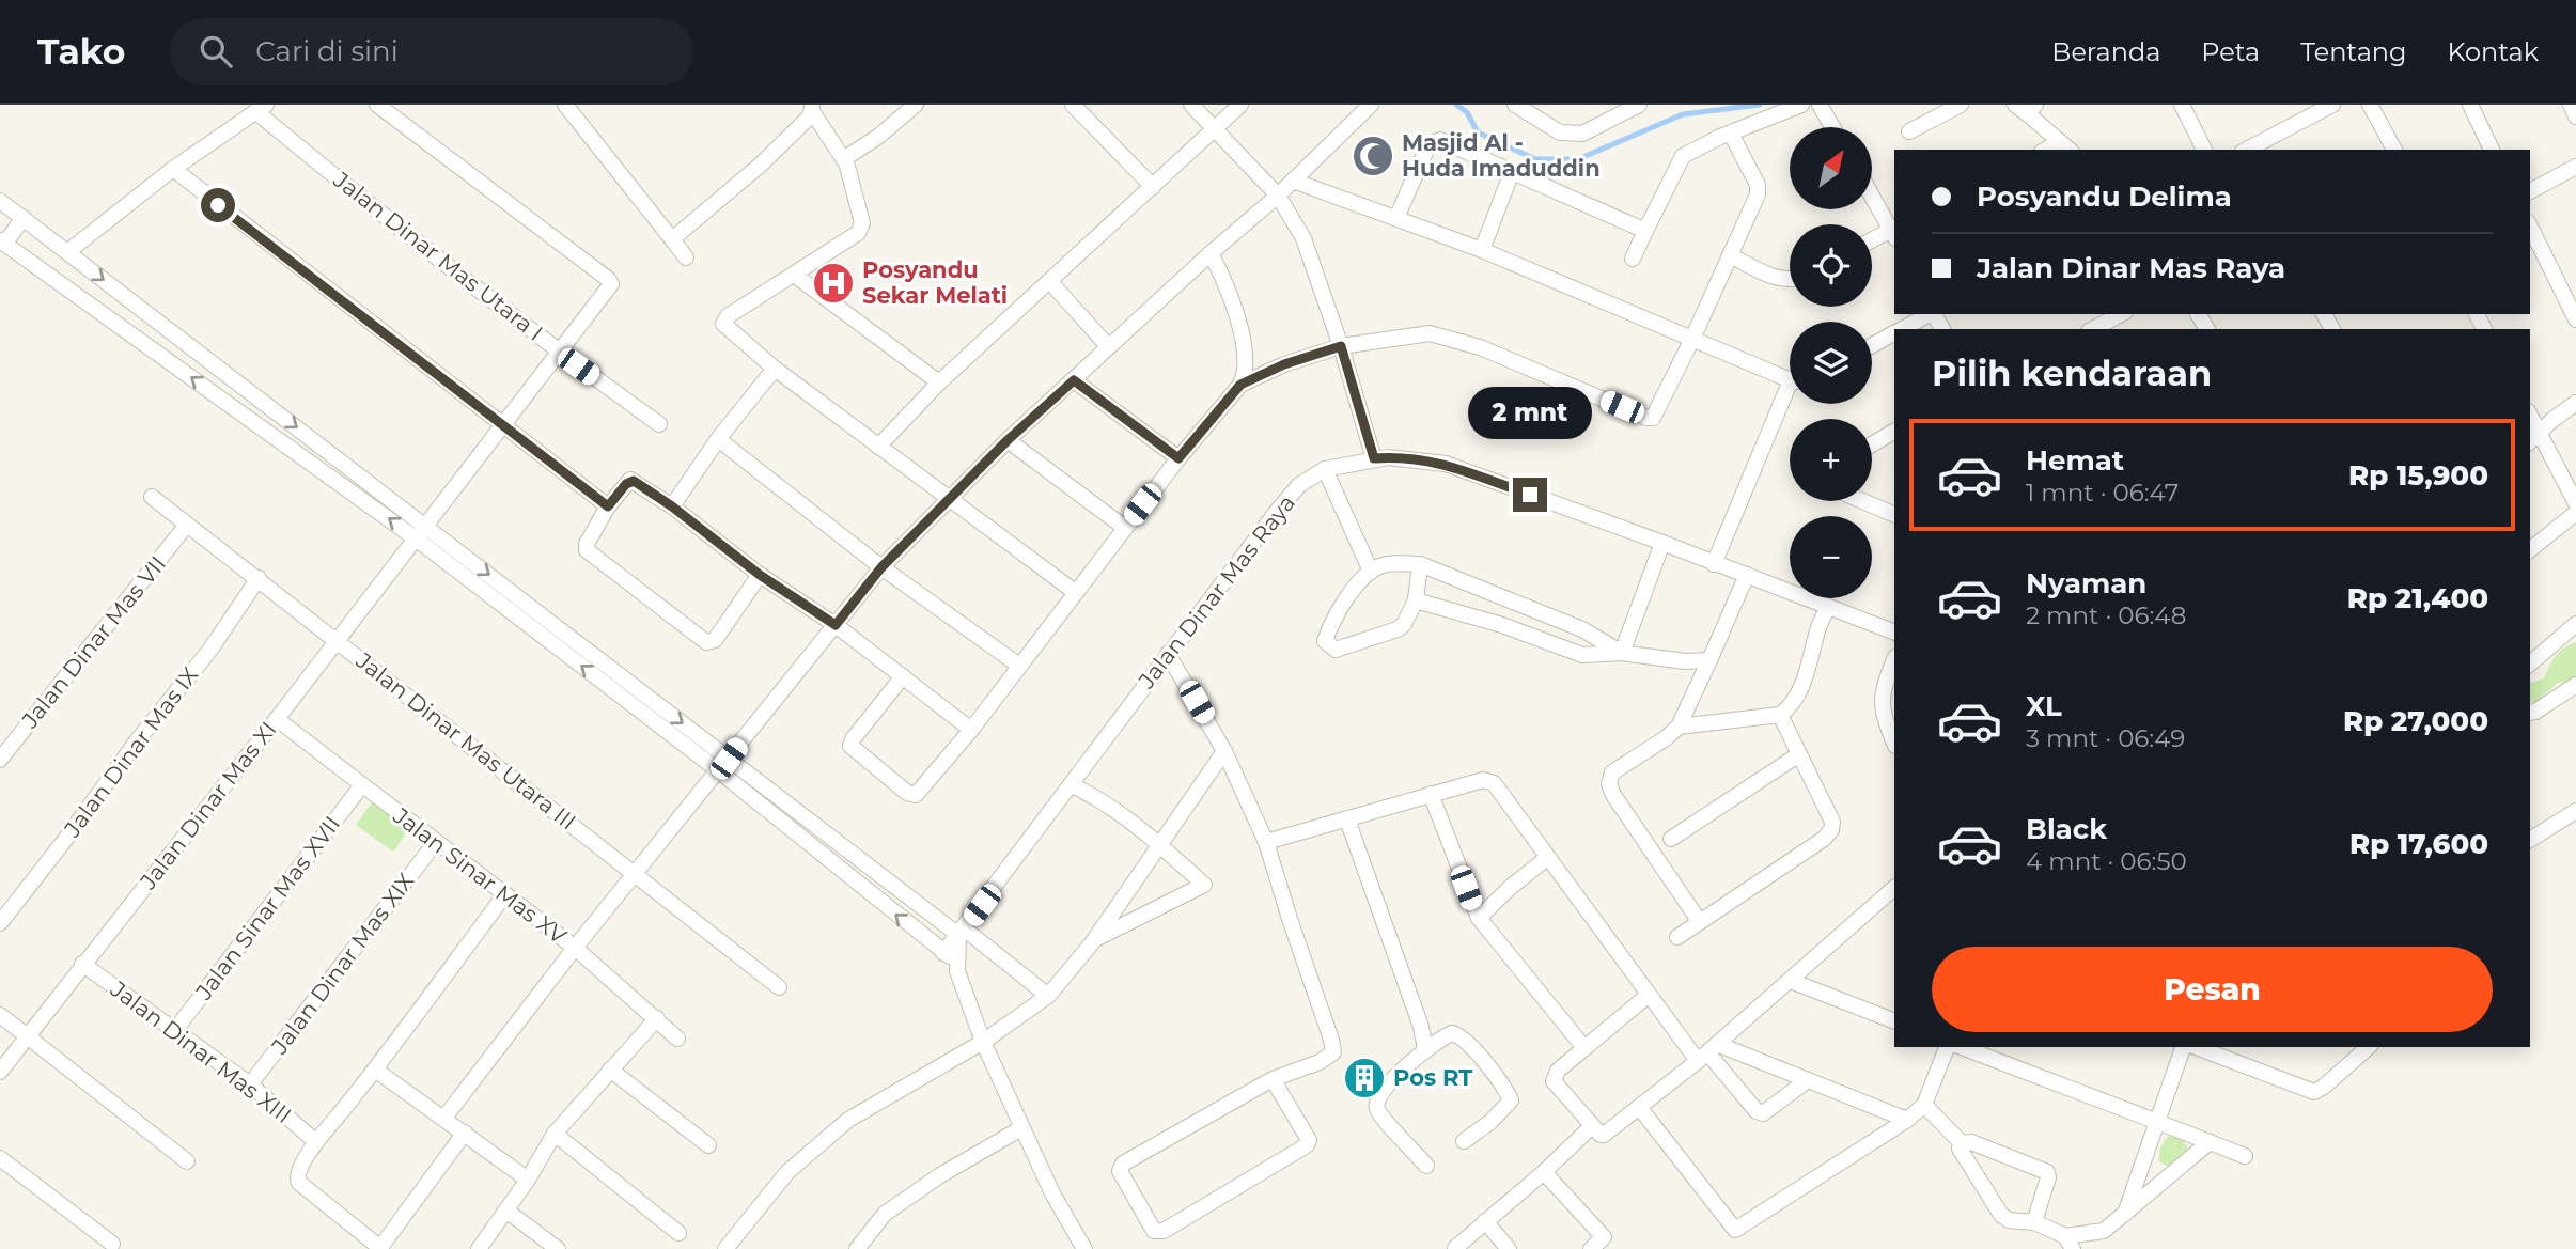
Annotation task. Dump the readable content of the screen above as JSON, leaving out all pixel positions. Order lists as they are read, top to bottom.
{
  "streets": {
    "street": [
      "Jalan Dinar Mas Utara I",
      "Jalan Dinar Mas Raya",
      "Jalan Dinar Mas VII",
      "Jalan Dinar Mas Utara III",
      "Jalan Dinar Mas IX",
      "Jalan Dinar Mas XI",
      "Jalan Sinar Mas XV",
      "Jalan Sinar Mas XVII",
      "Jalan Dinar Mas XIX",
      "Jalan Dinar Mas XIII"
    ]
  },
  "crossings": [
    ["Jalan Dinar Mas Utara I", "Jalan Dinar Mas XI"],
    ["Jalan Dinar Mas VII", "Jalan Dinar Mas Utara III"],
    ["Jalan Dinar Mas Utara III", "Jalan Dinar Mas IX"],
    ["Jalan Dinar Mas Utara III", "Jalan Dinar Mas XI"],
    ["Jalan Dinar Mas XI", "Jalan Sinar Mas XV"],
    ["Jalan Dinar Mas XI", "Jalan Dinar Mas XIII"],
    ["Jalan Sinar Mas XV", "Jalan Sinar Mas XVII"],
    ["Jalan Sinar Mas XV", "Jalan Dinar Mas XIX"],
    ["Jalan Sinar Mas XVII", "Jalan Dinar Mas XIII"],
    ["Jalan Dinar Mas XIX", "Jalan Dinar Mas XIII"]
  ],
  "places": {
    "mosque": ["Masjid Al - Huda Imaduddin"],
    "hospital": ["Posyandu Sekar Melati"],
    "building": ["Pos RT"]
  },
  "north": "top right",
  "page": {
    "header": "Tako",
    "search": "Cari di sini",
    "nav": [
      "Beranda",
      "Peta",
      "Tentang",
      "Kontak"
    ],
    "map_buttons": ["+", "−"],
    "banner": ["Posyandu Delima", "Jalan Dinar Mas Raya"],
    "heading": "Pilih kendaraan",
    "bubble": "2 mnt",
    "list": [
      {
        "name": "Hemat",
        "note": "1 mnt · 06:47",
        "value": "Rp 15,900"
      },
      {
        "name": "Nyaman",
        "note": "2 mnt · 06:48",
        "value": "Rp 21,400"
      },
      {
        "name": "XL",
        "note": "3 mnt · 06:49",
        "value": "Rp 27,000"
      },
      {
        "name": "Black",
        "note": "4 mnt · 06:50",
        "value": "Rp 17,600"
      }
    ],
    "buttons": "Pesan"
  }
}
